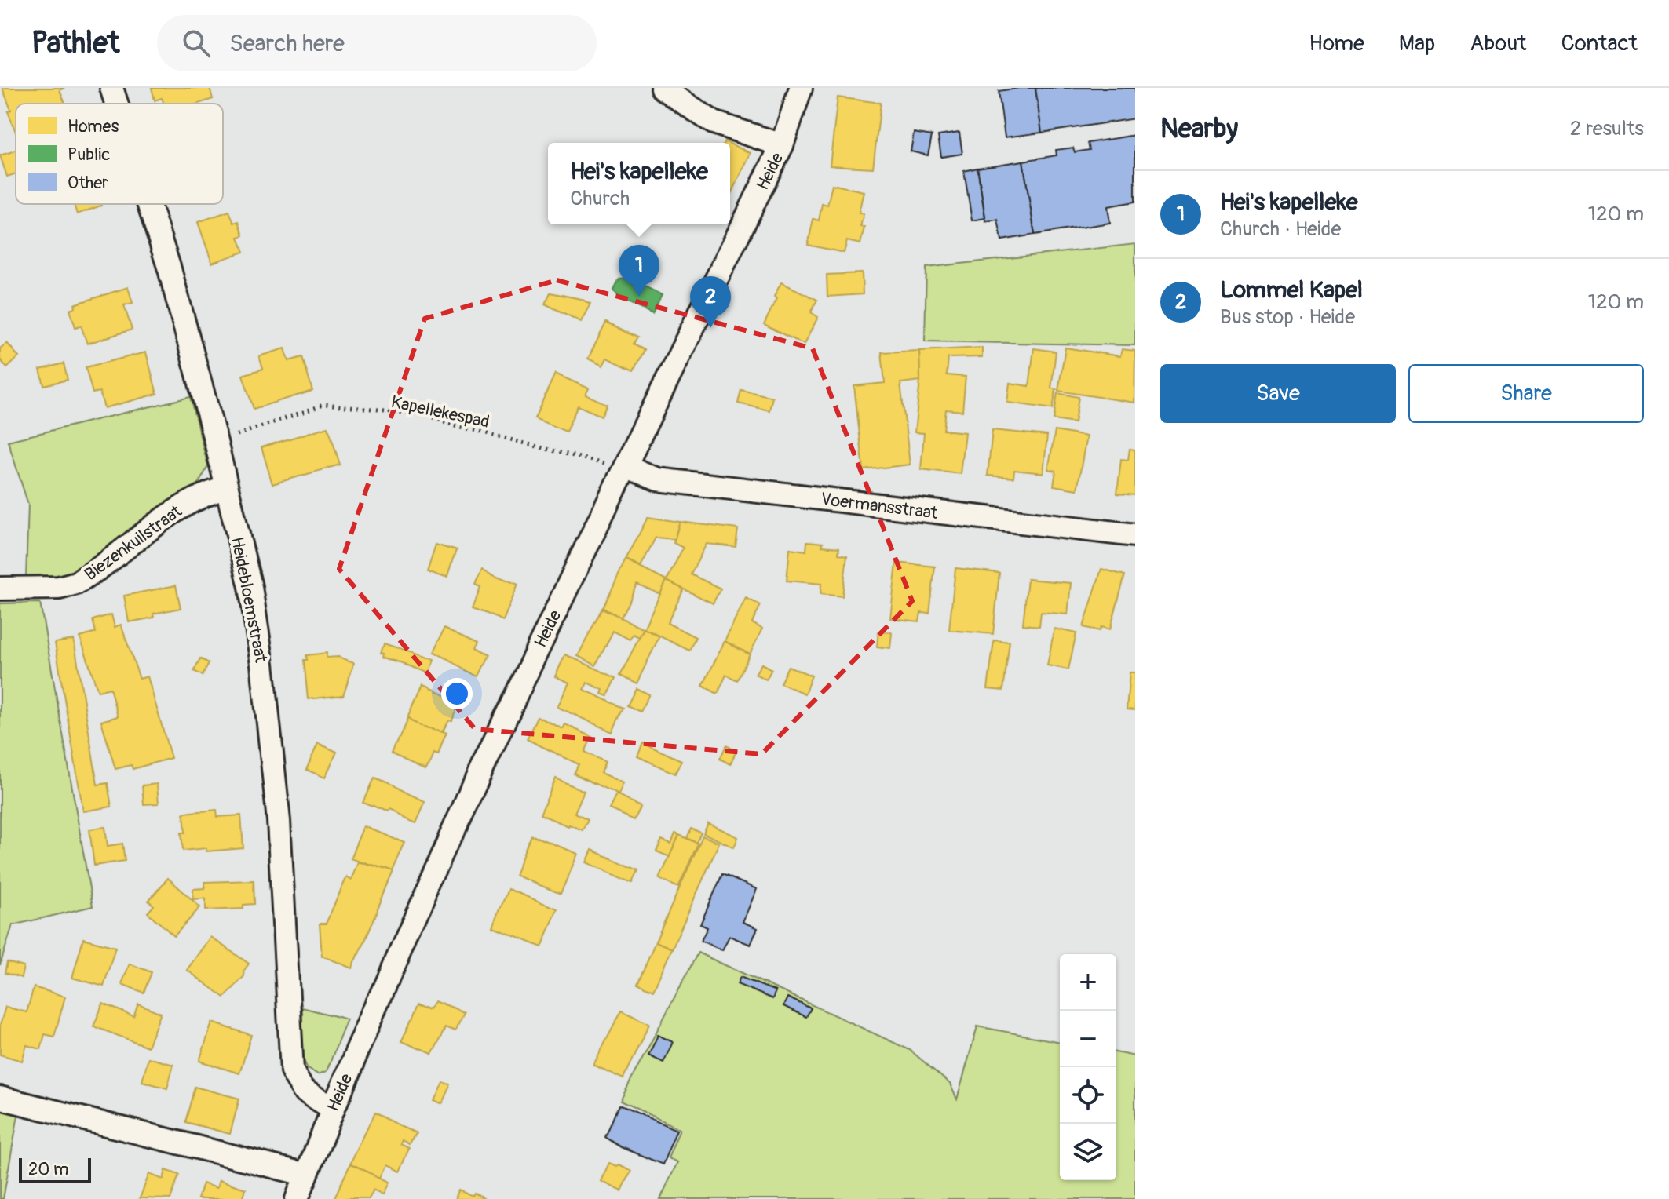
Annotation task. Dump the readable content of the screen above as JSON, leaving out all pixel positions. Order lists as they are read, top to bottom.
{
  "streets": {
    "street": [
      "Heide",
      "Voermansstraat",
      "Biezenkuilstraat",
      "Heidebloemstraat"
    ],
    "path": ["Kapellekespad"]
  },
  "crossings": [
    ["Heide", "Kapellekespad"],
    ["Heide", "Voermansstraat"],
    ["Heide", "Heidebloemstraat"],
    ["Kapellekespad", "Voermansstraat"],
    ["Kapellekespad", "Heidebloemstraat"],
    ["Biezenkuilstraat", "Heidebloemstraat"]
  ],
  "legend": ["Homes", "Public", "Other"],
  "scale_bar": "20 m",
  "page": {
    "header": "Pathlet",
    "search": "Search here",
    "nav": [
      "Home",
      "Map",
      "About",
      "Contact"
    ],
    "heading": ["Nearby", "2 results"],
    "popup": ["Hei's kapelleke", "Church"],
    "list": [
      {
        "mark": "1",
        "name": "Hei's kapelleke",
        "note": "Church · Heide",
        "value": "120 m"
      },
      {
        "mark": "2",
        "name": "Lommel Kapel",
        "note": "Bus stop · Heide",
        "value": "120 m"
      }
    ],
    "pins": ["1", "2"],
    "buttons": ["Save", "Share"],
    "map_buttons": ["+", "−"],
    "scale": "20 m"
  }
}
